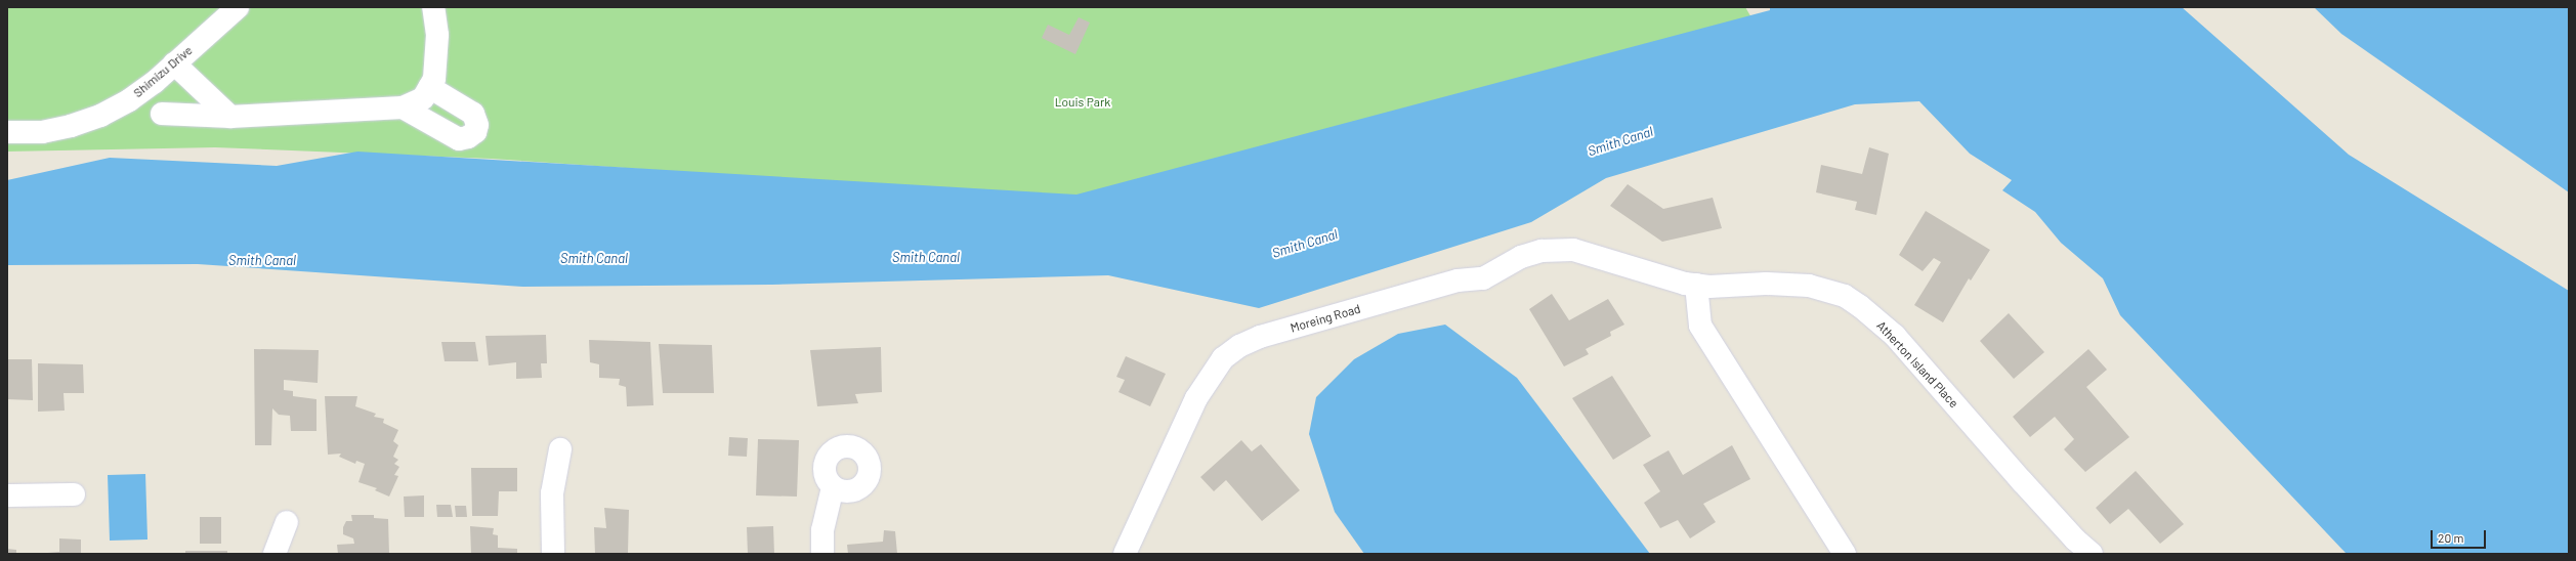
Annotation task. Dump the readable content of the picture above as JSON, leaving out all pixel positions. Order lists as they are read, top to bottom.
{
  "streets": {
    "street": ["Shimizu Drive", "Moreing Road", "Atherton Island Place"]
  },
  "crossings": [
    ["Moreing Road", "Atherton Island Place"]
  ],
  "water": ["Smith Canal"],
  "parks": ["Louis Park"],
  "scale_bar": "20 m"
}
